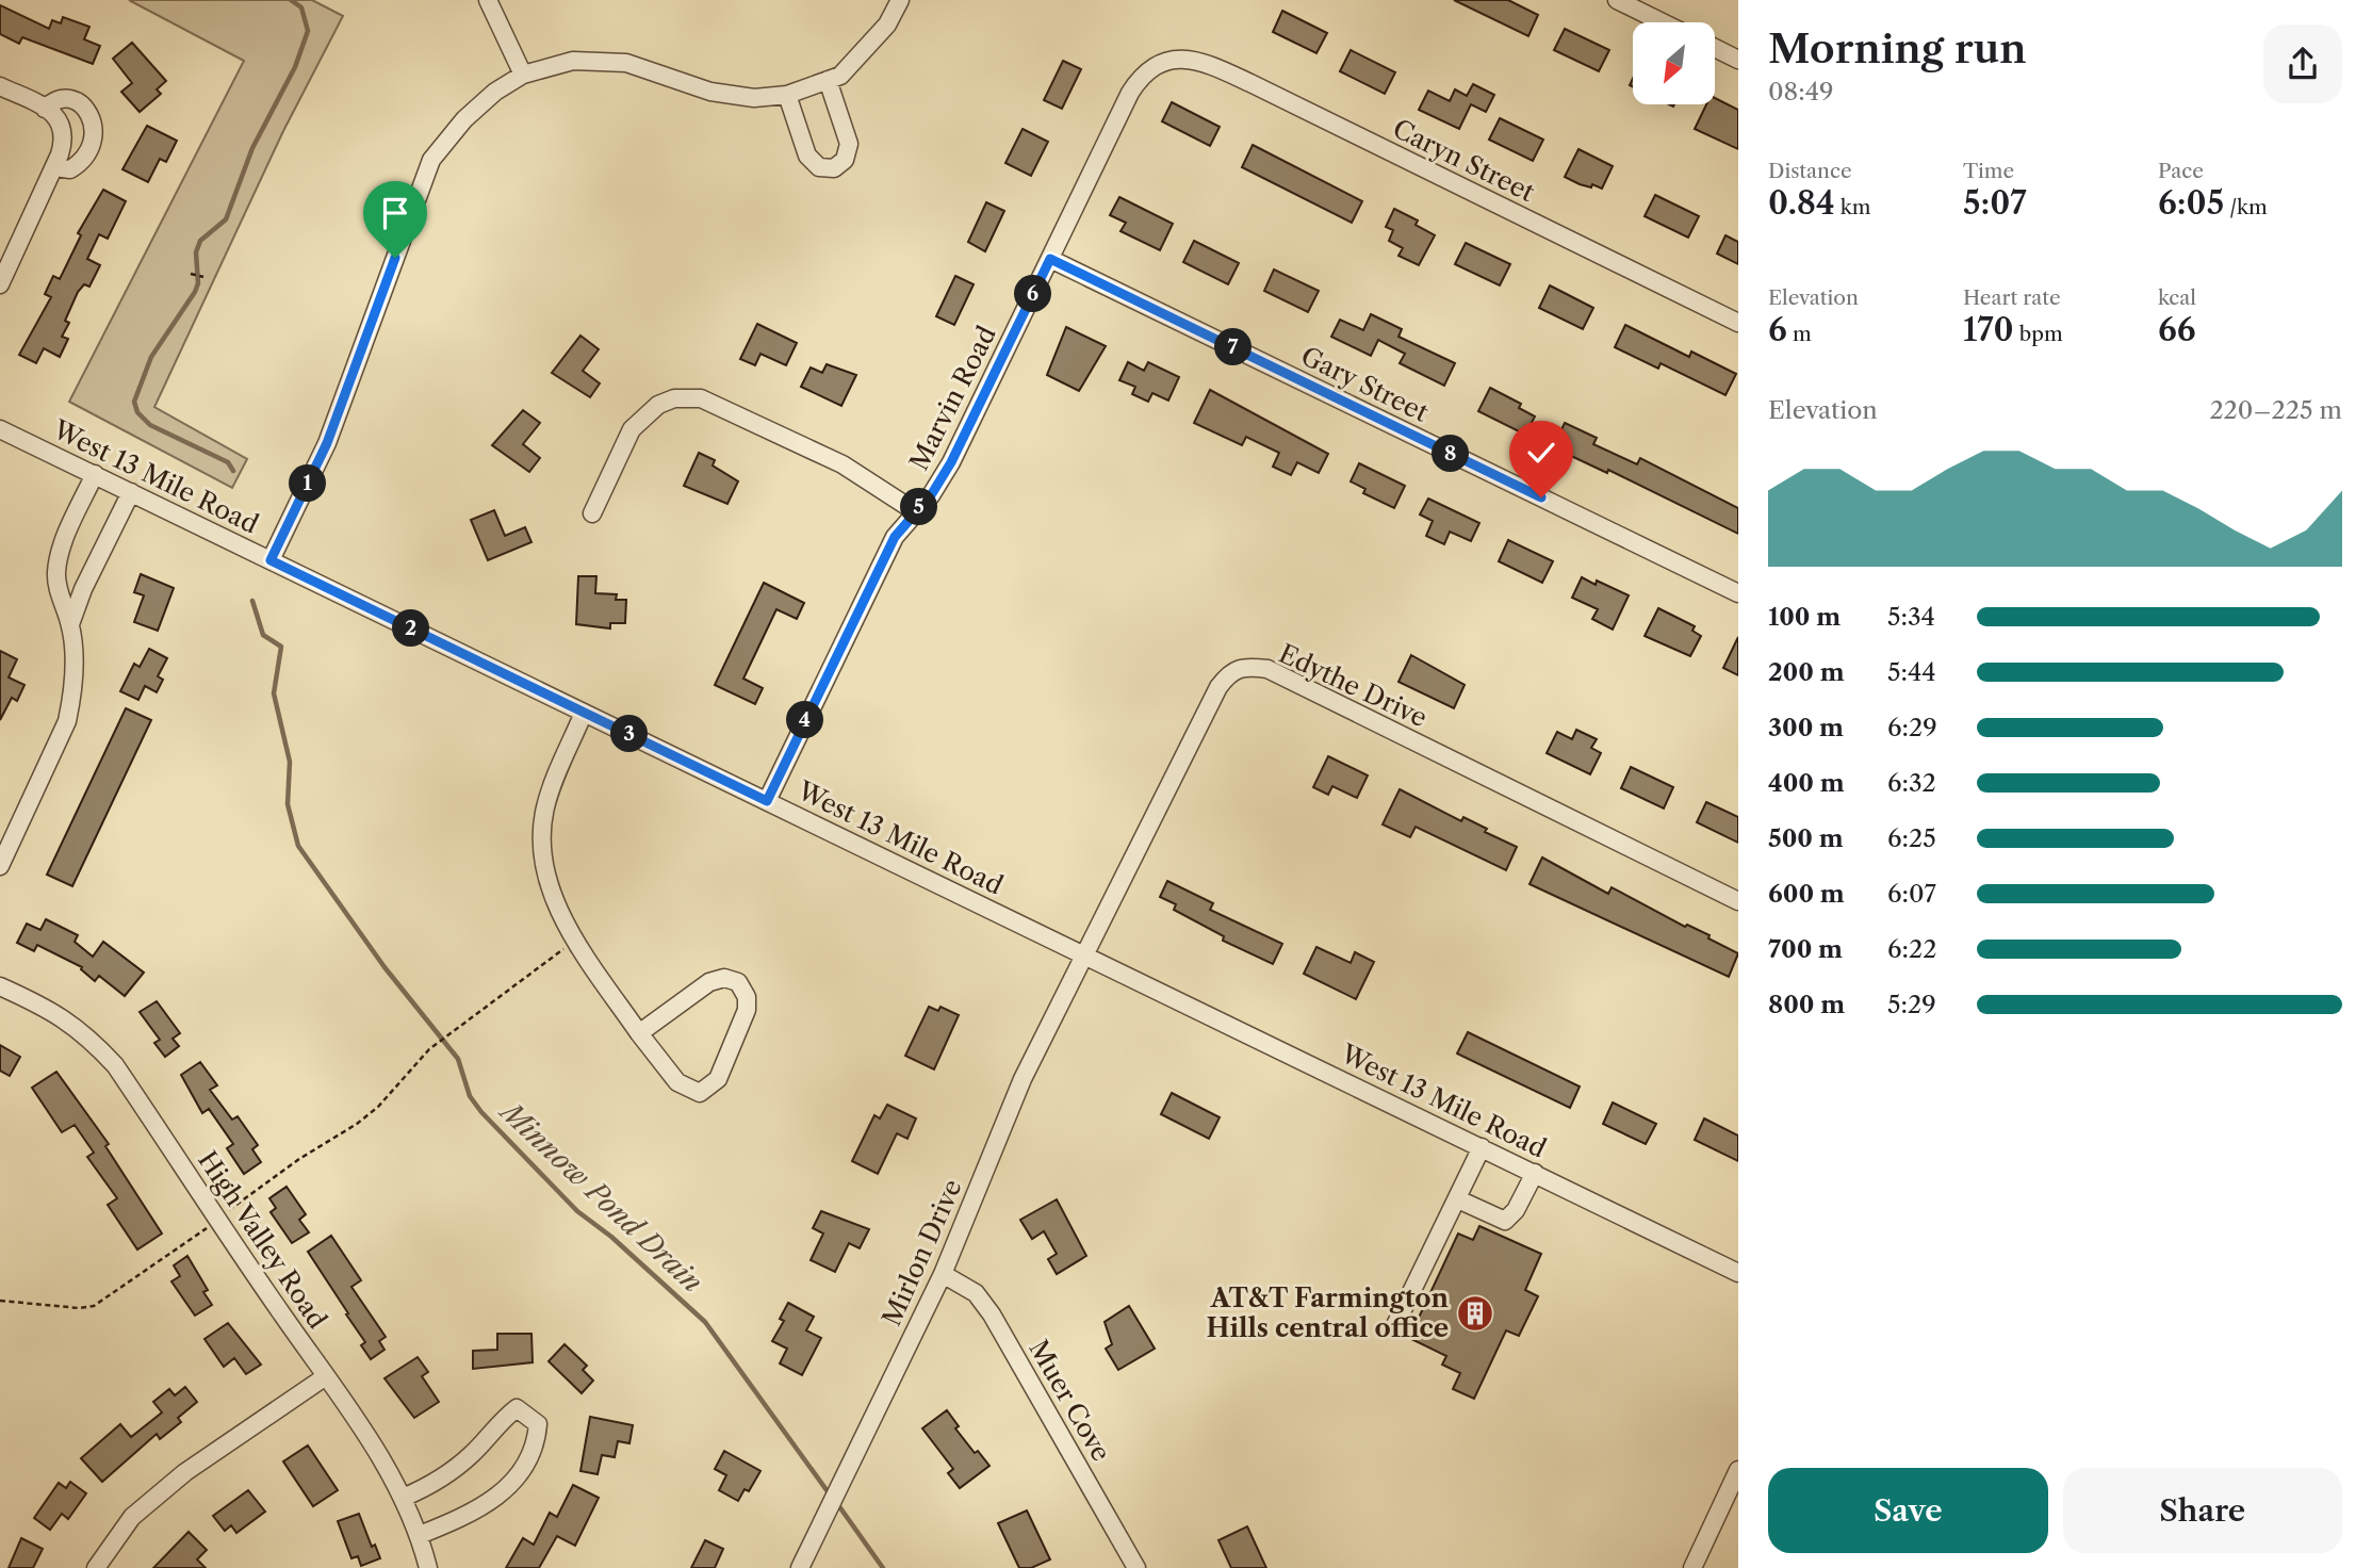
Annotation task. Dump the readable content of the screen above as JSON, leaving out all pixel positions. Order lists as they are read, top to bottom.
{
  "streets": {
    "street": [
      "Caryn Street",
      "Gary Street",
      "Marvin Road",
      "West 13 Mile Road",
      "Edythe Drive",
      "High Valley Road",
      "Mirlon Drive",
      "Muer Cove"
    ]
  },
  "crossings": [
    ["Caryn Street", "Marvin Road"],
    ["Gary Street", "Marvin Road"],
    ["Marvin Road", "West 13 Mile Road"],
    ["West 13 Mile Road", "Edythe Drive"],
    ["West 13 Mile Road", "Mirlon Drive"],
    ["Edythe Drive", "Mirlon Drive"],
    ["Mirlon Drive", "Muer Cove"]
  ],
  "water": ["Minnow Pond Drain"],
  "places": {
    "building": ["AT&T Farmington Hills central office"]
  },
  "north": "bottom left",
  "page": {
    "heading": ["Morning run", "08:49"],
    "stats": [
      ["Distance", "0.84 km"],
      ["Time", "5:07"],
      ["Pace", "6:05 /km"],
      ["Elevation", "6 m"],
      ["Heart rate", "170 bpm"],
      ["kcal", "66"]
    ],
    "pins": [
      "6",
      "7",
      "8",
      "1",
      "5",
      "2",
      "4",
      "3"
    ],
    "chart": ["Elevation", "220–225 m"],
    "list": [
      {
        "name": "100 m",
        "note": "5:34"
      },
      {
        "name": "200 m",
        "note": "5:44"
      },
      {
        "name": "300 m",
        "note": "6:29"
      },
      {
        "name": "400 m",
        "note": "6:32"
      },
      {
        "name": "500 m",
        "note": "6:25"
      },
      {
        "name": "600 m",
        "note": "6:07"
      },
      {
        "name": "700 m",
        "note": "6:22"
      },
      {
        "name": "800 m",
        "note": "5:29"
      }
    ],
    "buttons": ["Save", "Share"]
  }
}
